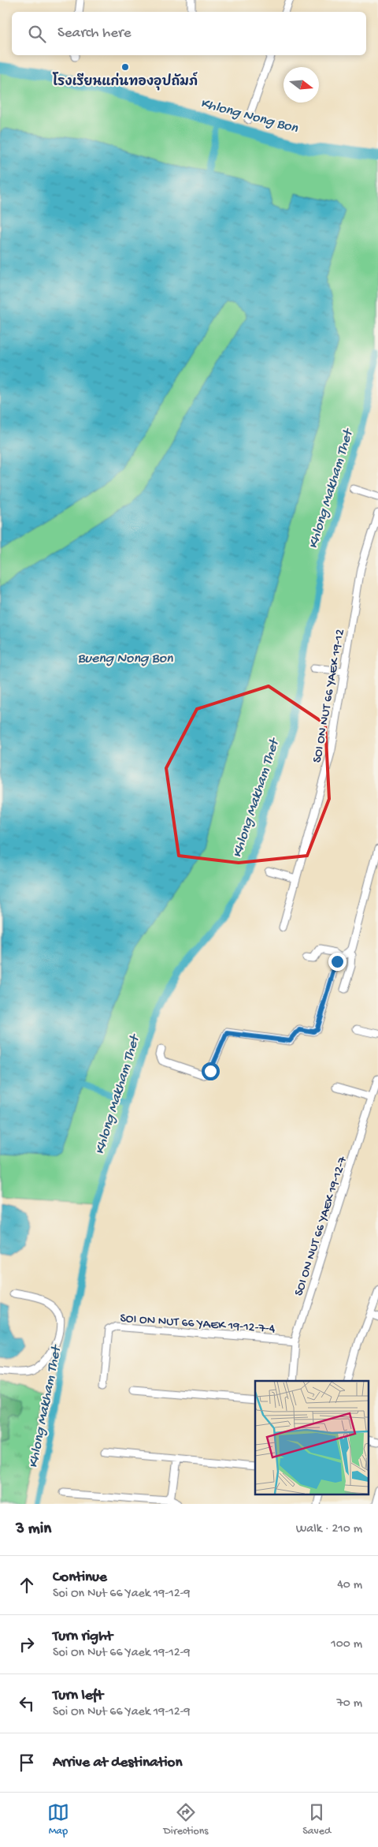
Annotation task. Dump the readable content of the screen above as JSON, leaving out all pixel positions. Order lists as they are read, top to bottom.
{
  "streets": {
    "street": ["SOI ON NUT 66 YAEK 19-12", "SOI ON NUT 66 YAEK 19-12-7", "SOI ON NUT 66 YAEK 19-12-7-4"]
  },
  "crossings": [
    ["SOI ON NUT 66 YAEK 19-12-7", "SOI ON NUT 66 YAEK 19-12-7-4"]
  ],
  "water": ["Khlong Nong Bon", "Khlong Makham Thet", "Bueng Nong Bon"],
  "places": ["โรงเรียนแก่นทองอุปถัมภ์"],
  "north": "right",
  "page": {
    "search": "Search here",
    "heading": ["3 min", "Walk · 210 m"],
    "list": [
      ["Continue", "Soi On Nut 66 Yaek 19-12-9", "40 m"],
      ["Turn right", "Soi On Nut 66 Yaek 19-12-9", "100 m"],
      ["Turn left", "Soi On Nut 66 Yaek 19-12-9", "70 m"],
      "Arrive at destination"
    ],
    "nav": ["Map", "Directions", "Saved"]
  }
}
